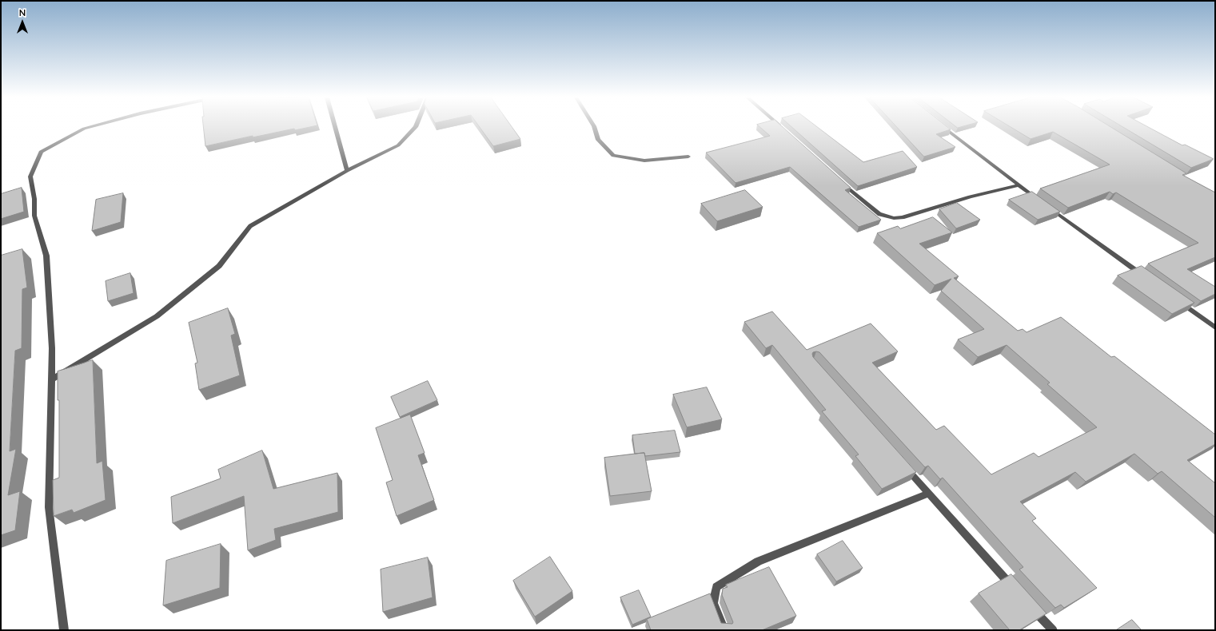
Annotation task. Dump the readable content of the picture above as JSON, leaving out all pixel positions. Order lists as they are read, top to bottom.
{
  "north": "top"
}
